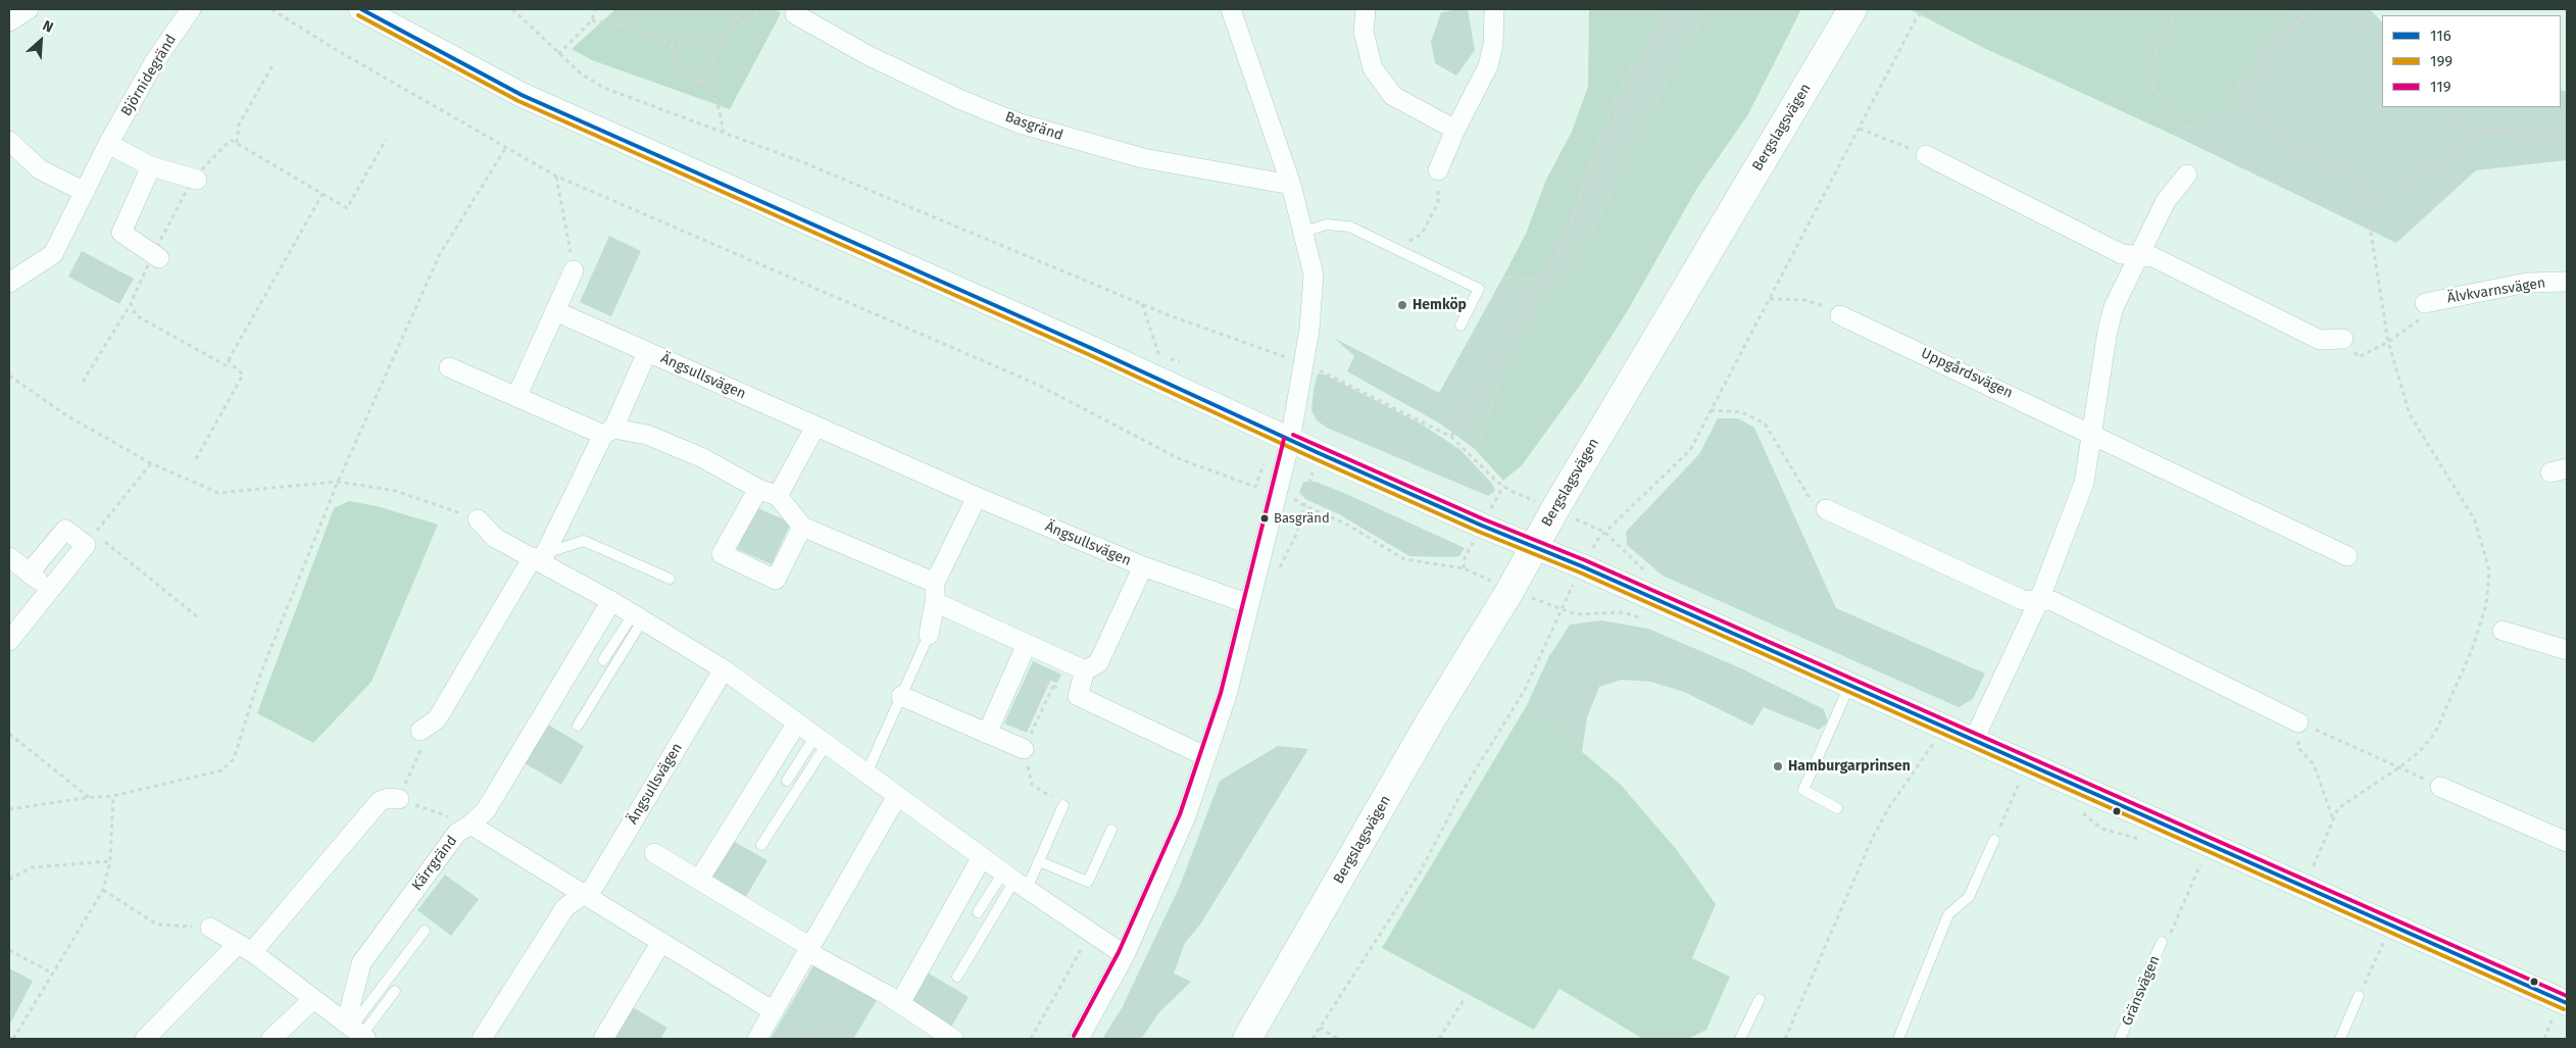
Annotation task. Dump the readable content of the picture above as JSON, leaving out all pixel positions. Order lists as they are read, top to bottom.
{
  "streets": {
    "main road": ["Bergslagsvägen"],
    "street": [
      "Björnidegränd",
      "Basgränd",
      "Älvkvarnsvägen",
      "Uppgårdsvägen",
      "Ängsullsvägen",
      "Kärrgränd"
    ],
    "lane": ["Gränsvägen"]
  },
  "crossings": [
    ["Ängsullsvägen", "Kärrgränd"]
  ],
  "places": ["Hemköp", "Basgränd", "Hamburgarprinsen"],
  "lines": ["transit line 116", "transit line 199", "transit line 119"],
  "legend": ["116", "199", "119"],
  "north": "top right"
}
